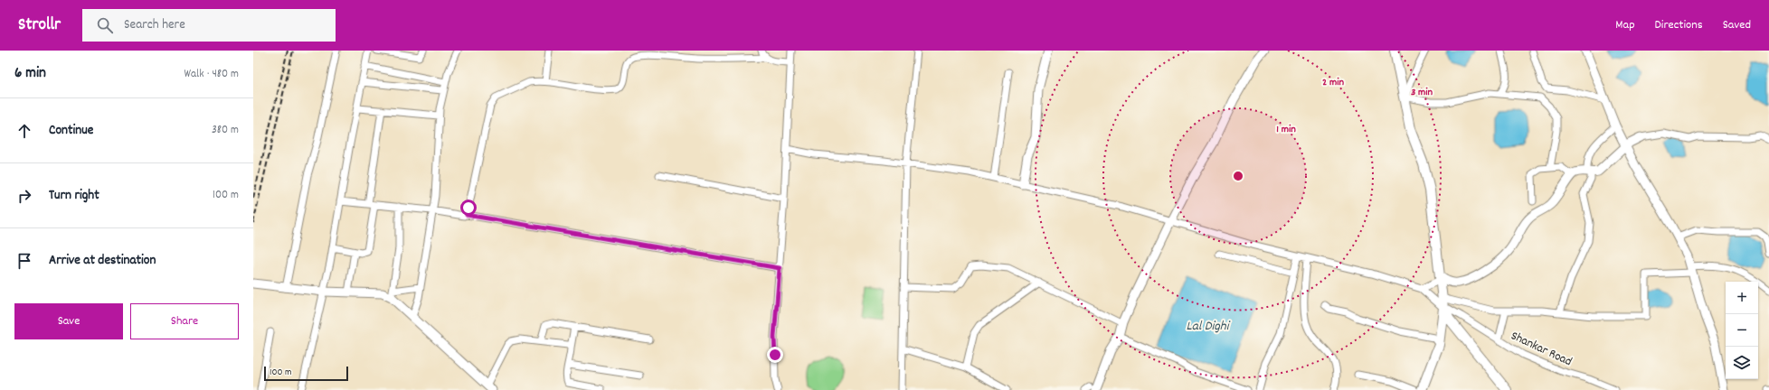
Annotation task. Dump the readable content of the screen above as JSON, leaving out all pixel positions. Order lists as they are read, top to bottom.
{
  "streets": {
    "street": ["Shankar Road"]
  },
  "water": ["Lal Dighi"],
  "scale_bar": "100 m",
  "page": {
    "header": "Strollr",
    "search": "Search here",
    "nav": ["Map", "Directions", "Saved"],
    "heading": ["6 min", "Walk · 480 m"],
    "list": [
      ["Continue", "380 m"],
      ["Turn right", "100 m"],
      "Arrive at destination"
    ],
    "map_buttons": ["+", "−"],
    "buttons": ["Save", "Share"],
    "scale": "100 m"
  },
  "rings": ["2 min", "3 min", "1 min"]
}
